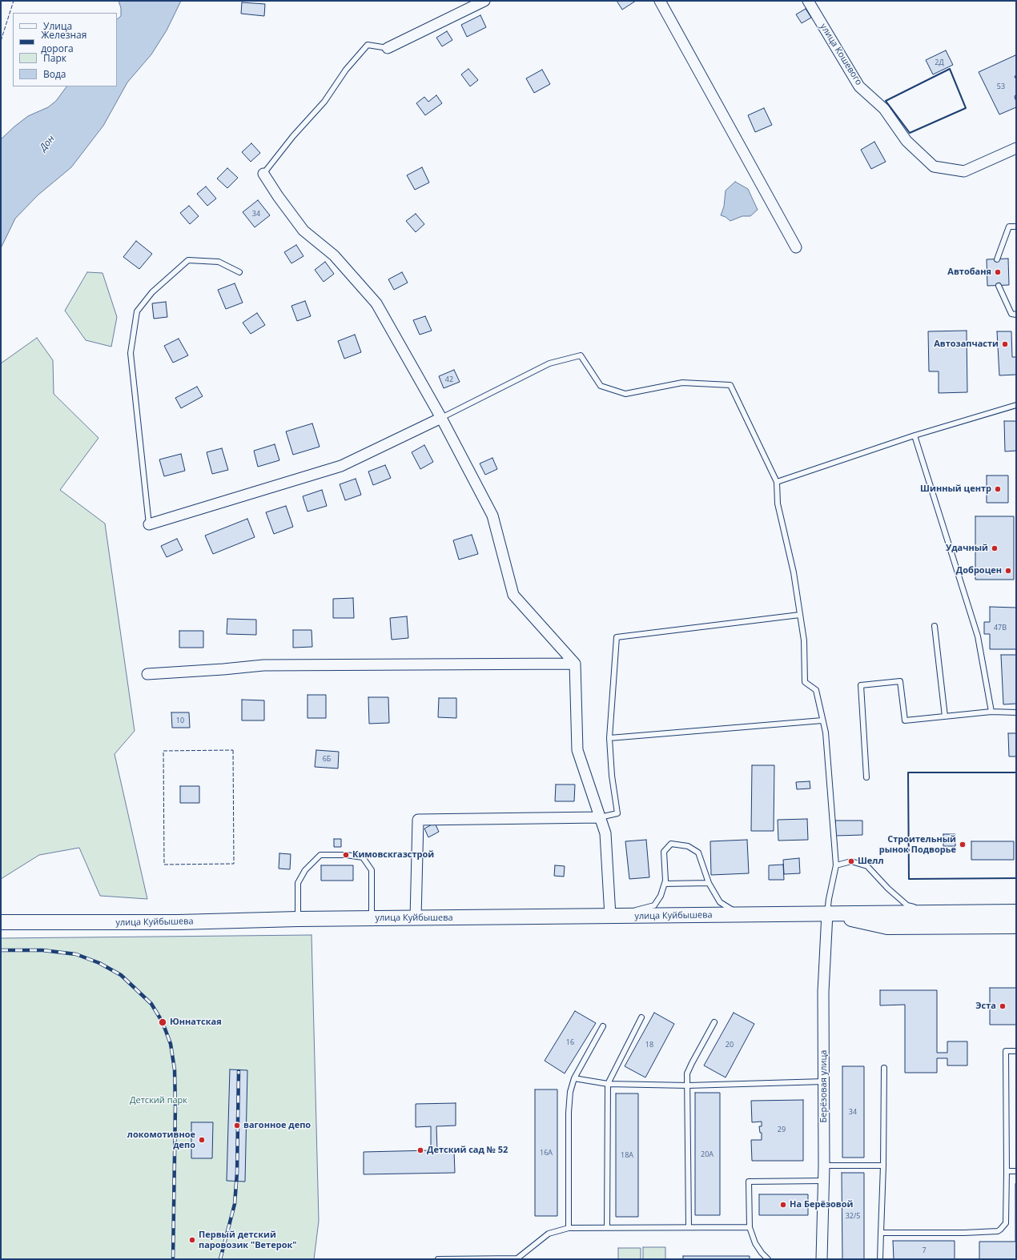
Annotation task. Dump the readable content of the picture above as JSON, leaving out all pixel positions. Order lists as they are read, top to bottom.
{
  "streets": {
    "main road": ["улица Куйбышева"],
    "street": ["улица Кошевого", "Берёзовая улица"]
  },
  "crossings": [
    ["улица Куйбышева", "Берёзовая улица"]
  ],
  "water": ["Дон"],
  "parks": ["Детский парк"],
  "places": [
    "Автобаня",
    "Автозапчасти",
    "Шинный центр",
    "Удачный",
    "Доброцен",
    "Строительный рынок Подворье",
    "Кимовскгазстрой",
    "Шелл",
    "Эста",
    "Юннатская",
    "вагонное депо",
    "локомотивное депо",
    "Детский сад № 52",
    "На Берёзовой",
    "Первый детский паровозик \"Ветерок\""
  ],
  "house_numbers": [
    "2Д",
    "53",
    "34",
    "42",
    "47В",
    "10",
    "6Б",
    "16",
    "18",
    "20",
    "34",
    "29",
    "16А",
    "20А",
    "18А",
    "32/5",
    "7"
  ],
  "legend": [
    "Улица",
    "Железная дорога",
    "Парк",
    "Вода"
  ]
}
